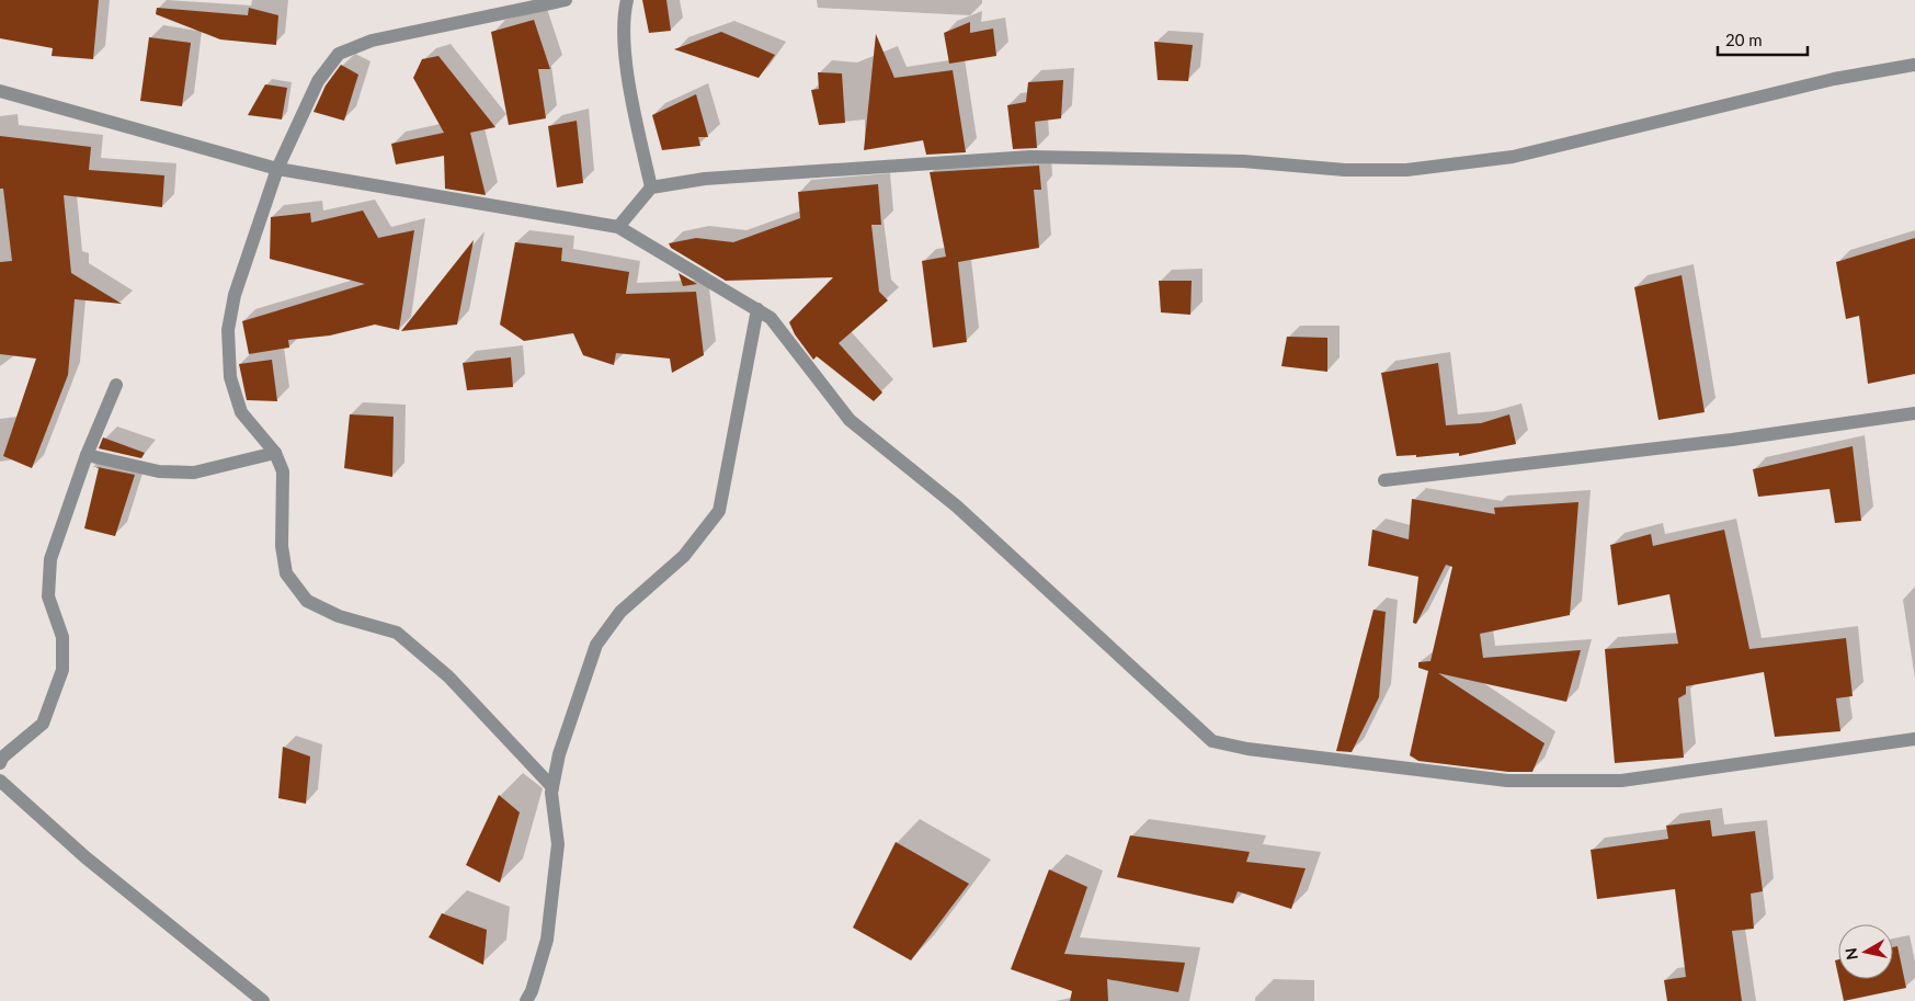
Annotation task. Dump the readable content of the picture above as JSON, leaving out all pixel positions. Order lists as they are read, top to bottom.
{
  "scale_bar": "20 m",
  "north": "left"
}
